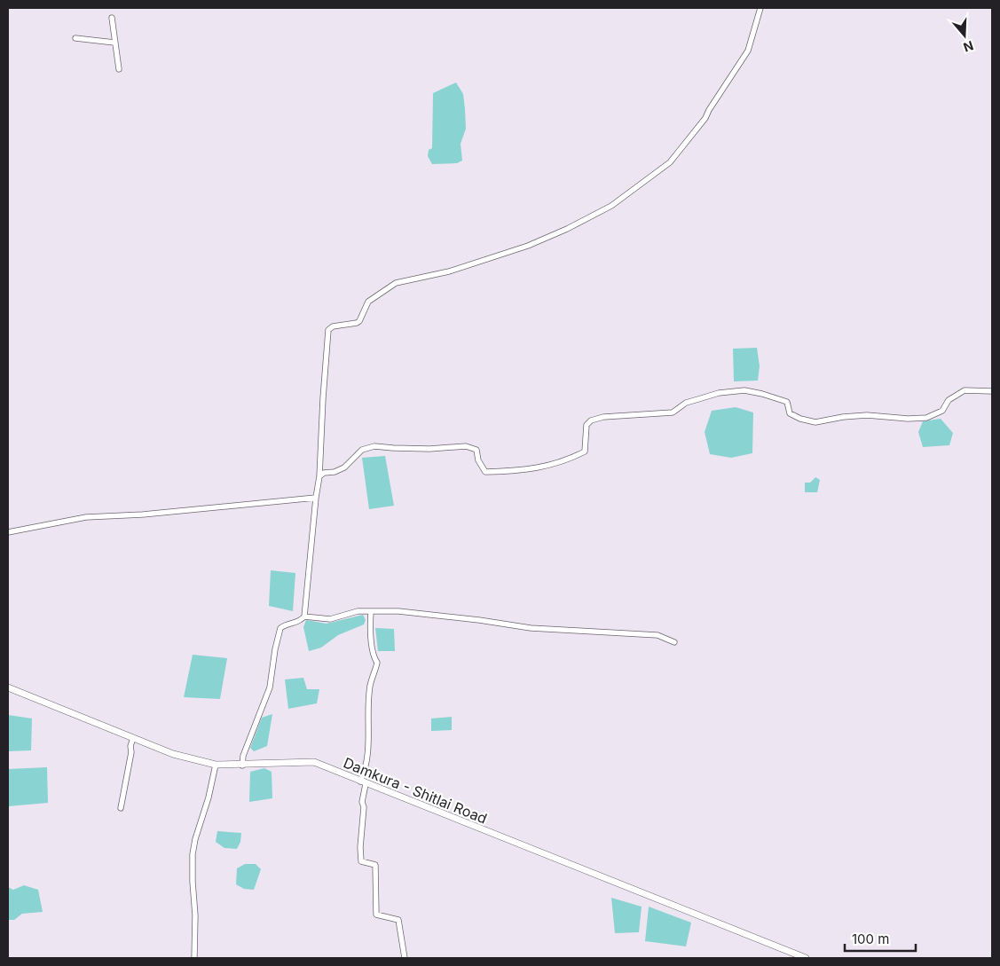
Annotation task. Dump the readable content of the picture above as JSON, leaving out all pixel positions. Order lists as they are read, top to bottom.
{
  "streets": {
    "street": ["Damkura - Shitlai Road"]
  },
  "scale_bar": "100 m",
  "north": "bottom"
}
